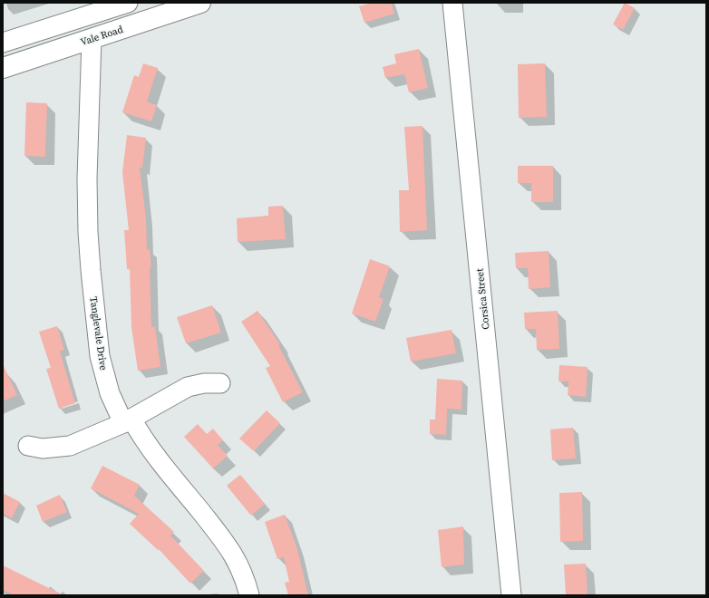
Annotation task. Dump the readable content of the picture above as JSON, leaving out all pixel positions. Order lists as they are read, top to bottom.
{
  "streets": {
    "main road": ["Vale Road"],
    "street": ["Corsica Street", "Tanglevale Drive"]
  },
  "crossings": [
    ["Vale Road", "Tanglevale Drive"]
  ]
}
